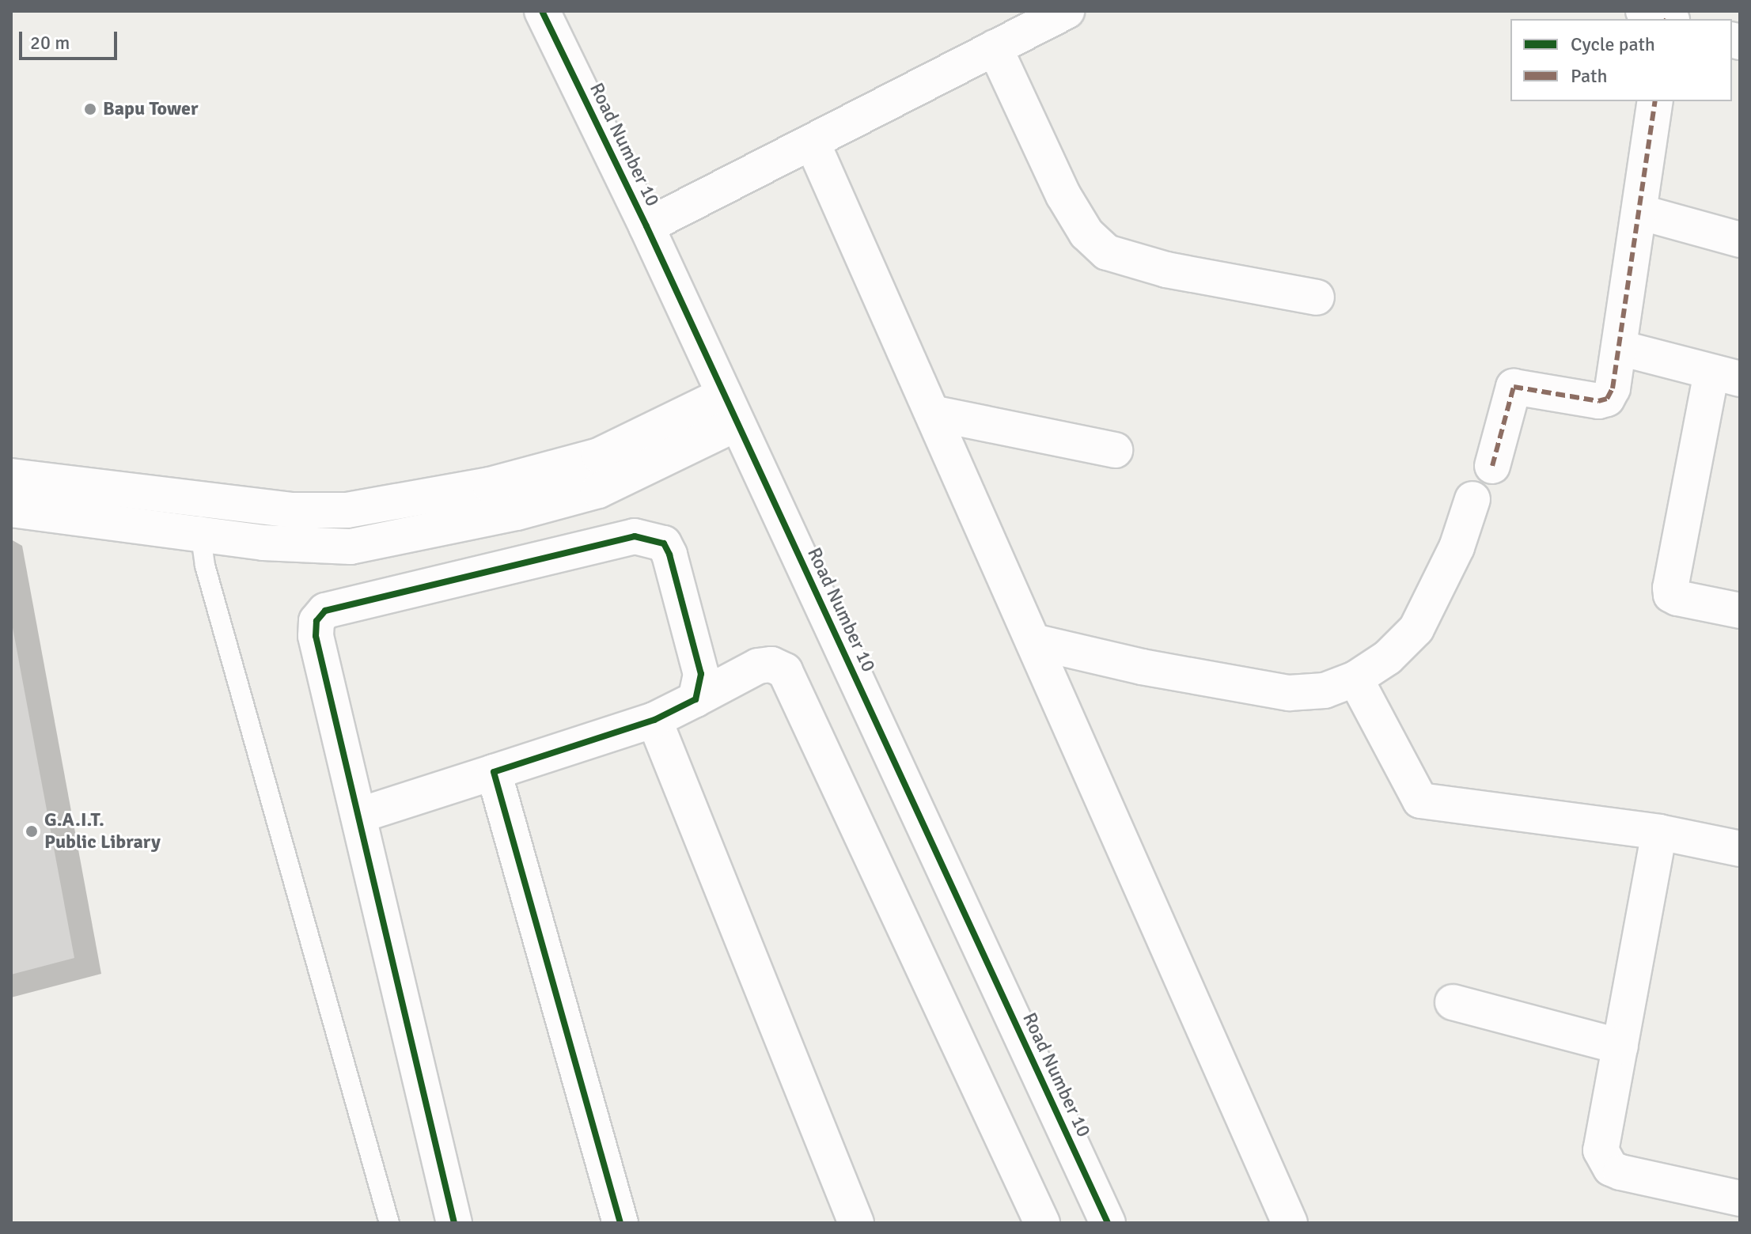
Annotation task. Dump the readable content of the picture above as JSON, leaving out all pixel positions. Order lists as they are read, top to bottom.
{
  "streets": {
    "street": ["Road Number 10"]
  },
  "places": ["Bapu Tower", "G.A.I.T. Public Library"],
  "legend": ["Cycle path", "Path"],
  "scale_bar": "20 m"
}
